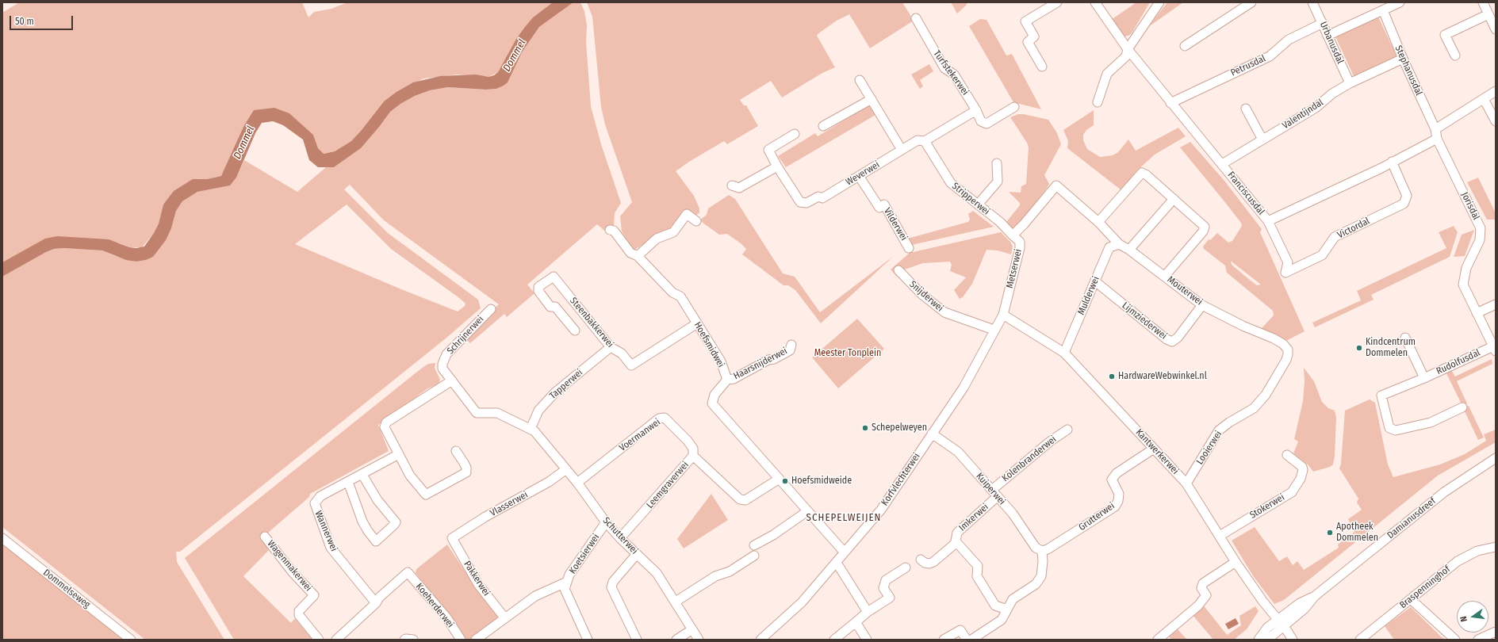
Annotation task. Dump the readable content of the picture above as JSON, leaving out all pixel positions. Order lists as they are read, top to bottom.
{
  "streets": {
    "street": [
      "Urbanusdal",
      "Petrusdal",
      "Stephanusdal",
      "Turfstekerwei",
      "Valentijndal",
      "Weverwei",
      "Franciscusdal",
      "Stripperwei",
      "Jorisdal",
      "Vilderwei",
      "Victordal",
      "Metserwei",
      "Mouterwei",
      "Mulderwei",
      "Snijderwei",
      "Lijmziederwei",
      "Steenbakkerwei",
      "Schrijnerwei",
      "Hoefsmidwei",
      "Rudolfusdal",
      "Haarsnijderwei",
      "Tapperwei",
      "Voermanwei",
      "Looierwei",
      "Kantwerkerwei",
      "Kolenbranderwei",
      "Korfvlechterwei",
      "Leemgraverwei",
      "Kuiperwei",
      "Vlasserwei",
      "Stokerwei",
      "Grutterwei",
      "Imkerwei",
      "Damianusdreef",
      "Wannerwei",
      "Schutterwei",
      "Koetsierwei",
      "Wagenmakerwei",
      "Pakkerwei",
      "Braspenninghof",
      "Dommelseweg",
      "Koeherderwei"
    ]
  },
  "crossings": [
    ["Urbanusdal", "Petrusdal"],
    ["Urbanusdal", "Valentijndal"],
    ["Petrusdal", "Franciscusdal"],
    ["Stephanusdal", "Valentijndal"],
    ["Stephanusdal", "Jorisdal"],
    ["Turfstekerwei", "Weverwei"],
    ["Valentijndal", "Franciscusdal"],
    ["Weverwei", "Stripperwei"],
    ["Weverwei", "Vilderwei"],
    ["Franciscusdal", "Jorisdal"],
    ["Franciscusdal", "Victordal"],
    ["Stripperwei", "Metserwei"],
    ["Metserwei", "Mouterwei"],
    ["Metserwei", "Kantwerkerwei"],
    ["Metserwei", "Korfvlechterwei"],
    ["Mouterwei", "Mulderwei"],
    ["Mouterwei", "Lijmziederwei"],
    ["Mouterwei", "Looierwei"],
    ["Mulderwei", "Lijmziederwei"],
    ["Mulderwei", "Kantwerkerwei"],
    ["Snijderwei", "Korfvlechterwei"],
    ["Steenbakkerwei", "Hoefsmidwei"],
    ["Steenbakkerwei", "Tapperwei"],
    ["Schrijnerwei", "Schutterwei"],
    ["Hoefsmidwei", "Haarsnijderwei"],
    ["Hoefsmidwei", "Korfvlechterwei"],
    ["Hoefsmidwei", "Leemgraverwei"],
    ["Tapperwei", "Schutterwei"],
    ["Voermanwei", "Leemgraverwei"],
    ["Voermanwei", "Schutterwei"],
    ["Looierwei", "Kantwerkerwei"],
    ["Kantwerkerwei", "Korfvlechterwei"],
    ["Kantwerkerwei", "Stokerwei"],
    ["Kantwerkerwei", "Grutterwei"],
    ["Kantwerkerwei", "Damianusdreef"],
    ["Kolenbranderwei", "Kuiperwei"],
    ["Kolenbranderwei", "Imkerwei"],
    ["Korfvlechterwei", "Kuiperwei"],
    ["Leemgraverwei", "Schutterwei"],
    ["Kuiperwei", "Grutterwei"],
    ["Kuiperwei", "Imkerwei"],
    ["Vlasserwei", "Schutterwei"],
    ["Vlasserwei", "Pakkerwei"],
    ["Wannerwei", "Koeherderwei"],
    ["Schutterwei", "Koetsierwei"]
  ],
  "districts": ["SCHEPELWEIJEN"],
  "water": ["Dommel"],
  "parks": ["Meester Tonplein"],
  "places": [
    "Kindcentrum Dommelen",
    "HardwareWebwinkel.nl",
    "Schepelweyen",
    "Hoefsmidweide",
    "Apotheek Dommelen"
  ],
  "scale_bar": "50 m",
  "north": "left"
}
